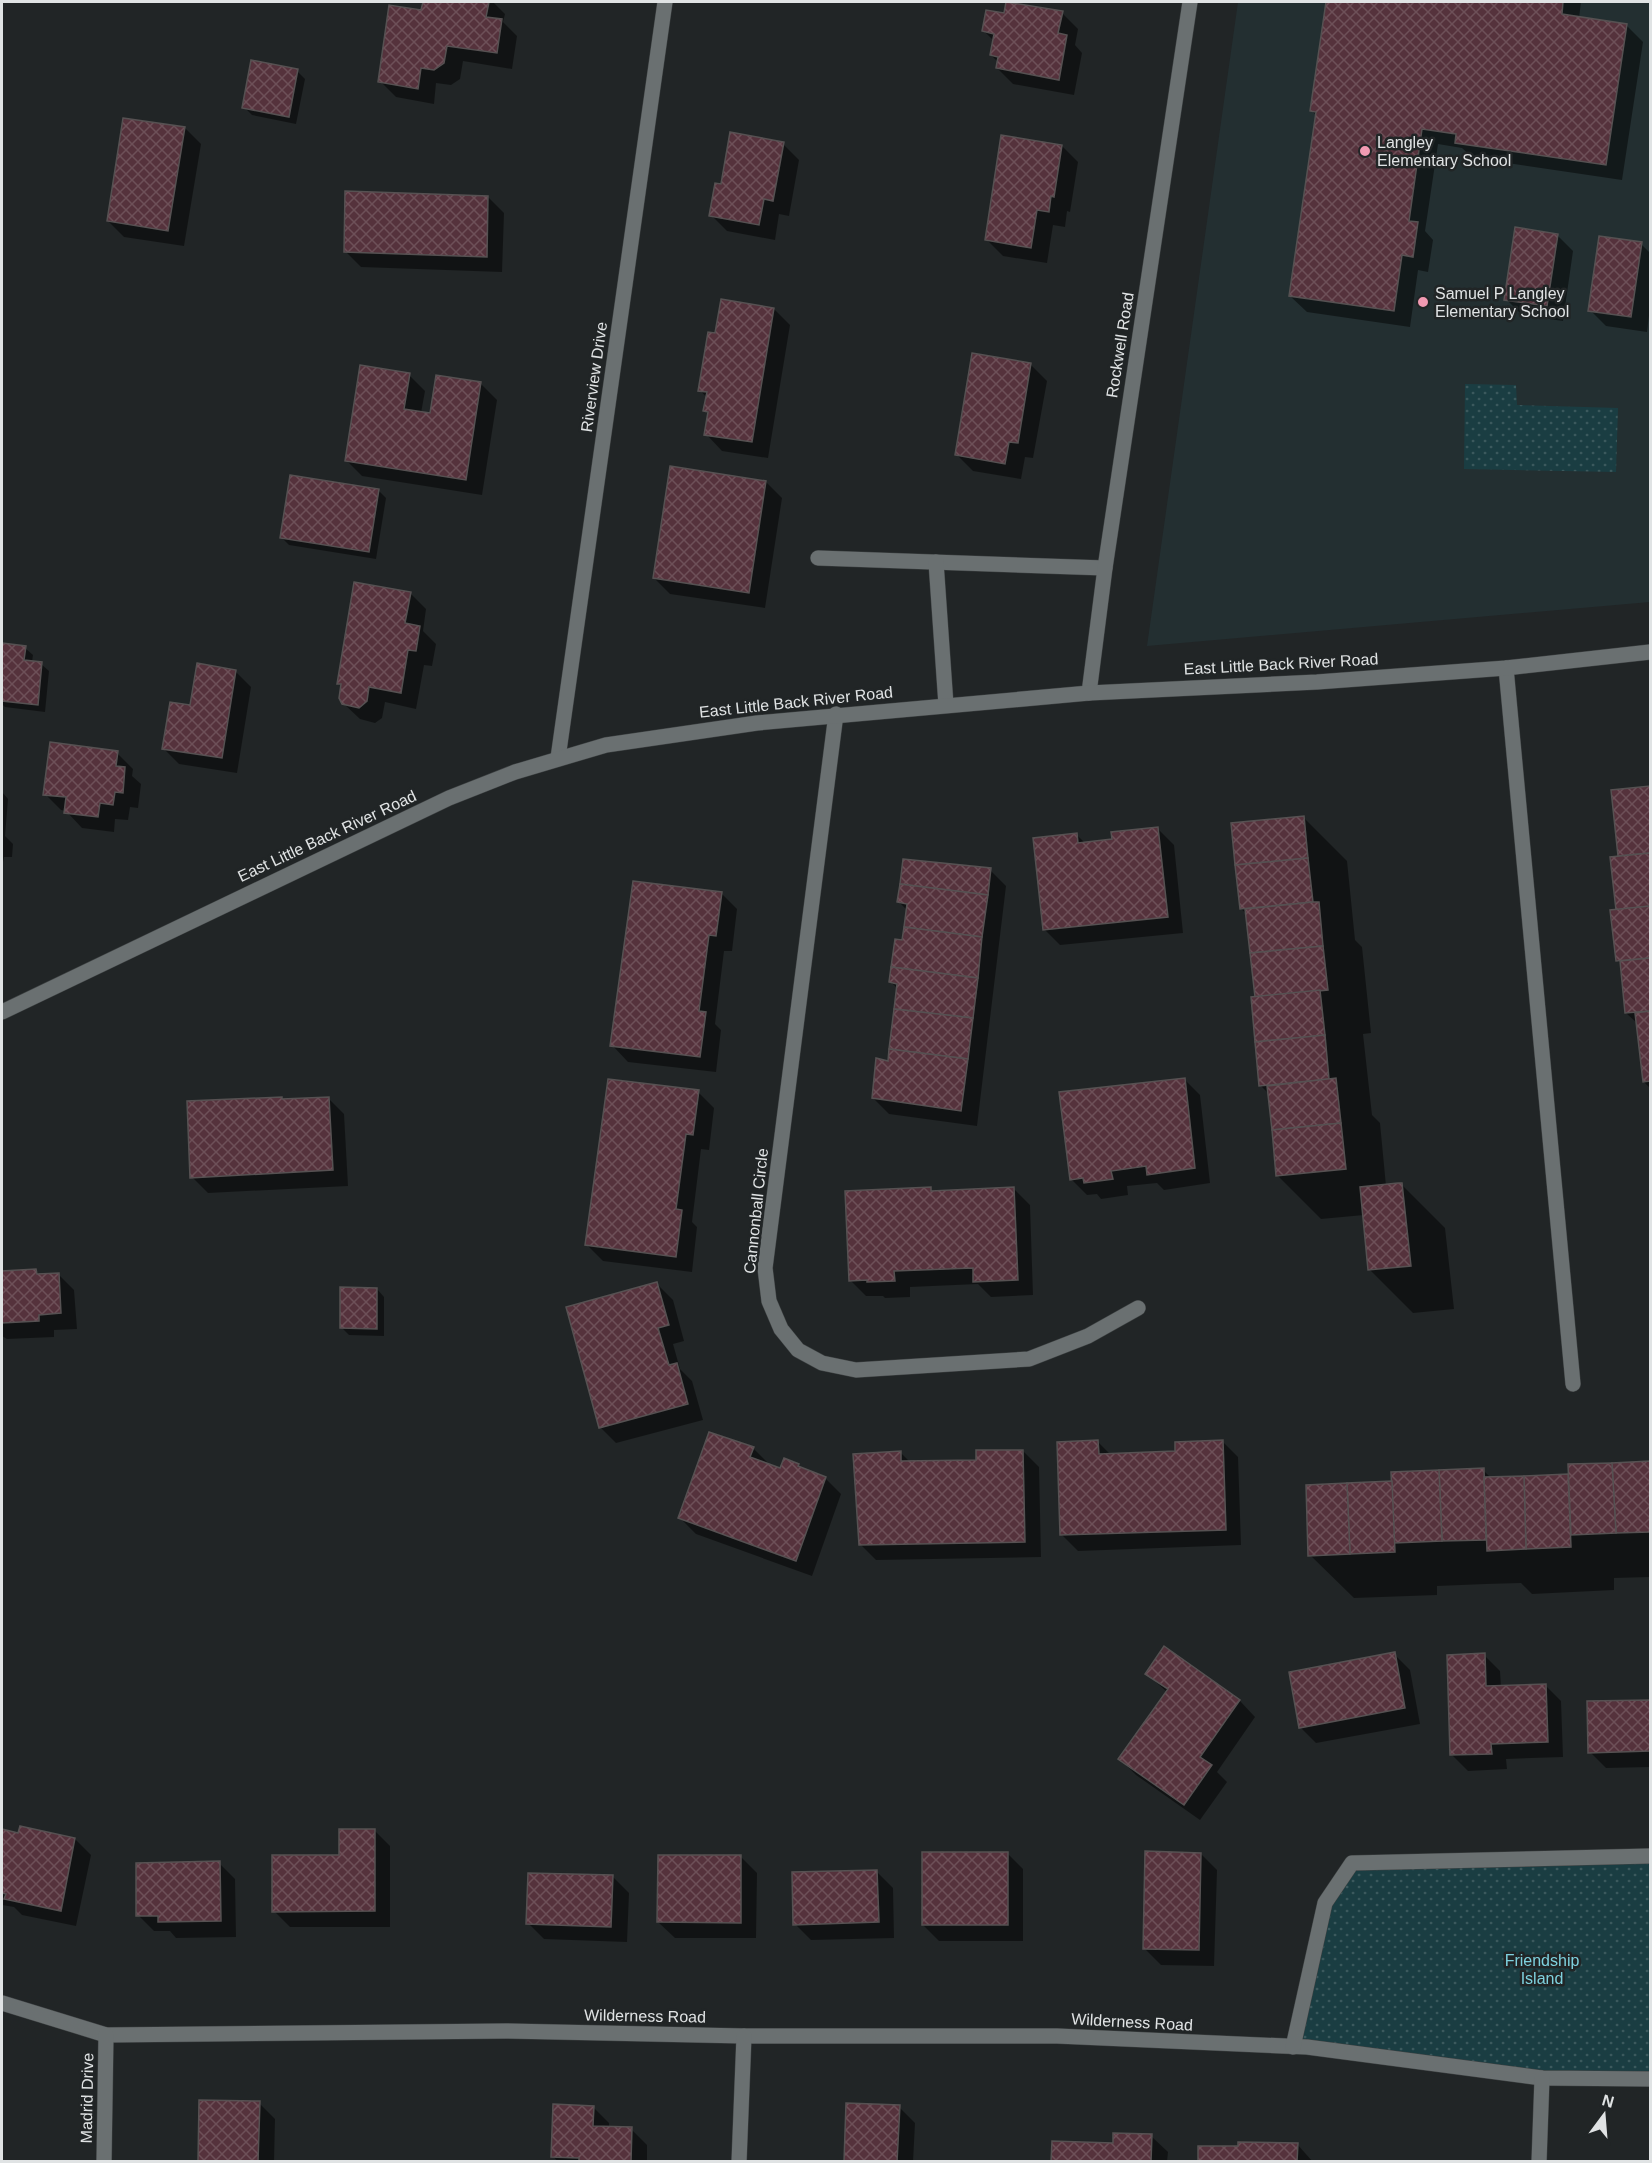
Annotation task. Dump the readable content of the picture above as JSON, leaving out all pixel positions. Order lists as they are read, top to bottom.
{
  "streets": {
    "street": [
      "Rockwell Road",
      "Riverview Drive",
      "East Little Back River Road",
      "Cannonball Circle",
      "Wilderness Road",
      "Madrid Drive"
    ]
  },
  "crossings": [
    ["Rockwell Road", "East Little Back River Road"],
    ["Riverview Drive", "East Little Back River Road"],
    ["East Little Back River Road", "Cannonball Circle"],
    ["Wilderness Road", "Madrid Drive"]
  ],
  "parks": ["Friendship Island"],
  "places": ["Langley Elementary School", "Samuel P Langley Elementary School"],
  "north": "top"
}
